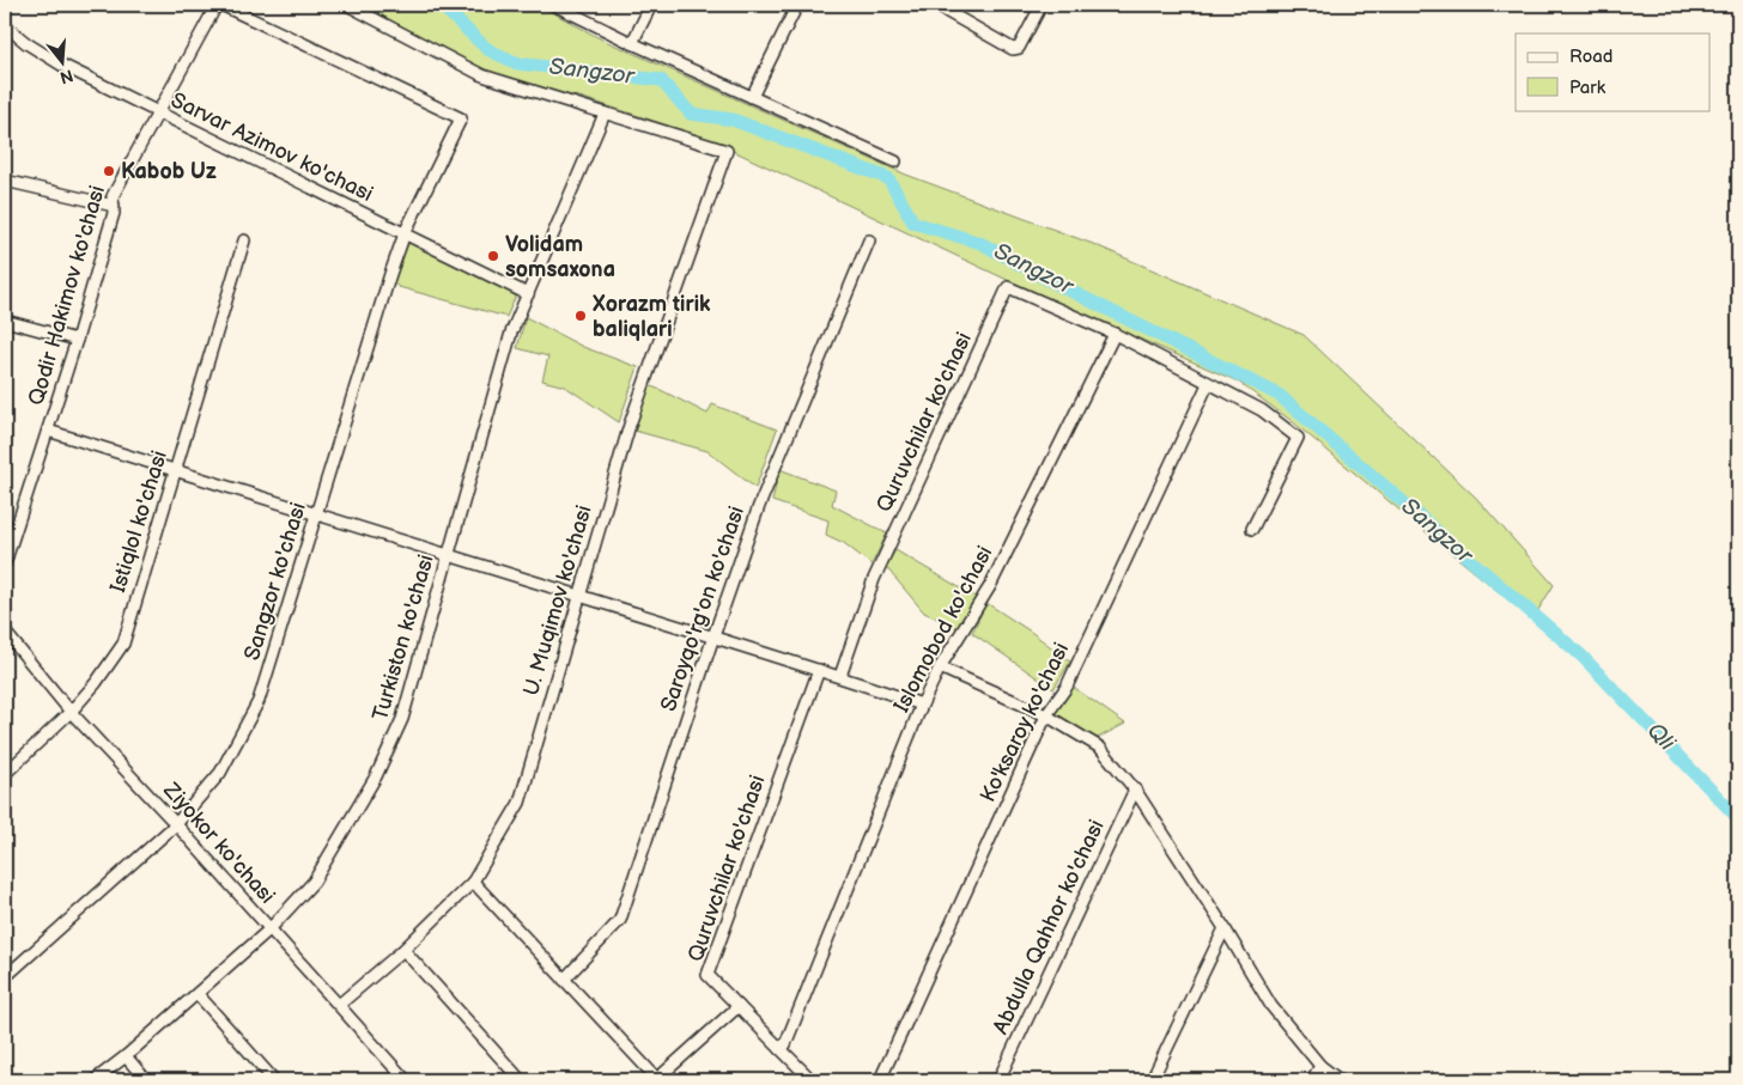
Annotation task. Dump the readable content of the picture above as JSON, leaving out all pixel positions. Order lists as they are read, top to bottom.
{
  "streets": {
    "street": [
      "Sarvar Azimov ko'chasi",
      "Qodir Hakimov ko'chasi",
      "Quruvchilar ko'chasi",
      "Istiqlol ko'chasi",
      "Sangzor ko'chasi",
      "U. Muqimov ko'chasi",
      "Saroyqo'rg'on ko'chasi",
      "Islomobod ko'chasi",
      "Turkiston ko'chasi",
      "Ko'ksaroy ko'chasi",
      "Ziyokor ko'chasi",
      "Abdulla Qahhor ko'chasi"
    ]
  },
  "crossings": [
    ["Sarvar Azimov ko'chasi", "Qodir Hakimov ko'chasi"],
    ["Sarvar Azimov ko'chasi", "Sangzor ko'chasi"],
    ["Sarvar Azimov ko'chasi", "Turkiston ko'chasi"],
    ["Quruvchilar ko'chasi", "Islomobod ko'chasi"],
    ["Istiqlol ko'chasi", "Ziyokor ko'chasi"],
    ["Sangzor ko'chasi", "Ziyokor ko'chasi"],
    ["U. Muqimov ko'chasi", "Turkiston ko'chasi"],
    ["U. Muqimov ko'chasi", "Ziyokor ko'chasi"],
    ["Turkiston ko'chasi", "Ziyokor ko'chasi"]
  ],
  "water": ["Sangzor", "Qli"],
  "places": ["Kabob Uz", "Volidam somsaxona", "Xorazm tirik baliqlari"],
  "legend": ["Road", "Park"],
  "north": "bottom"
}
